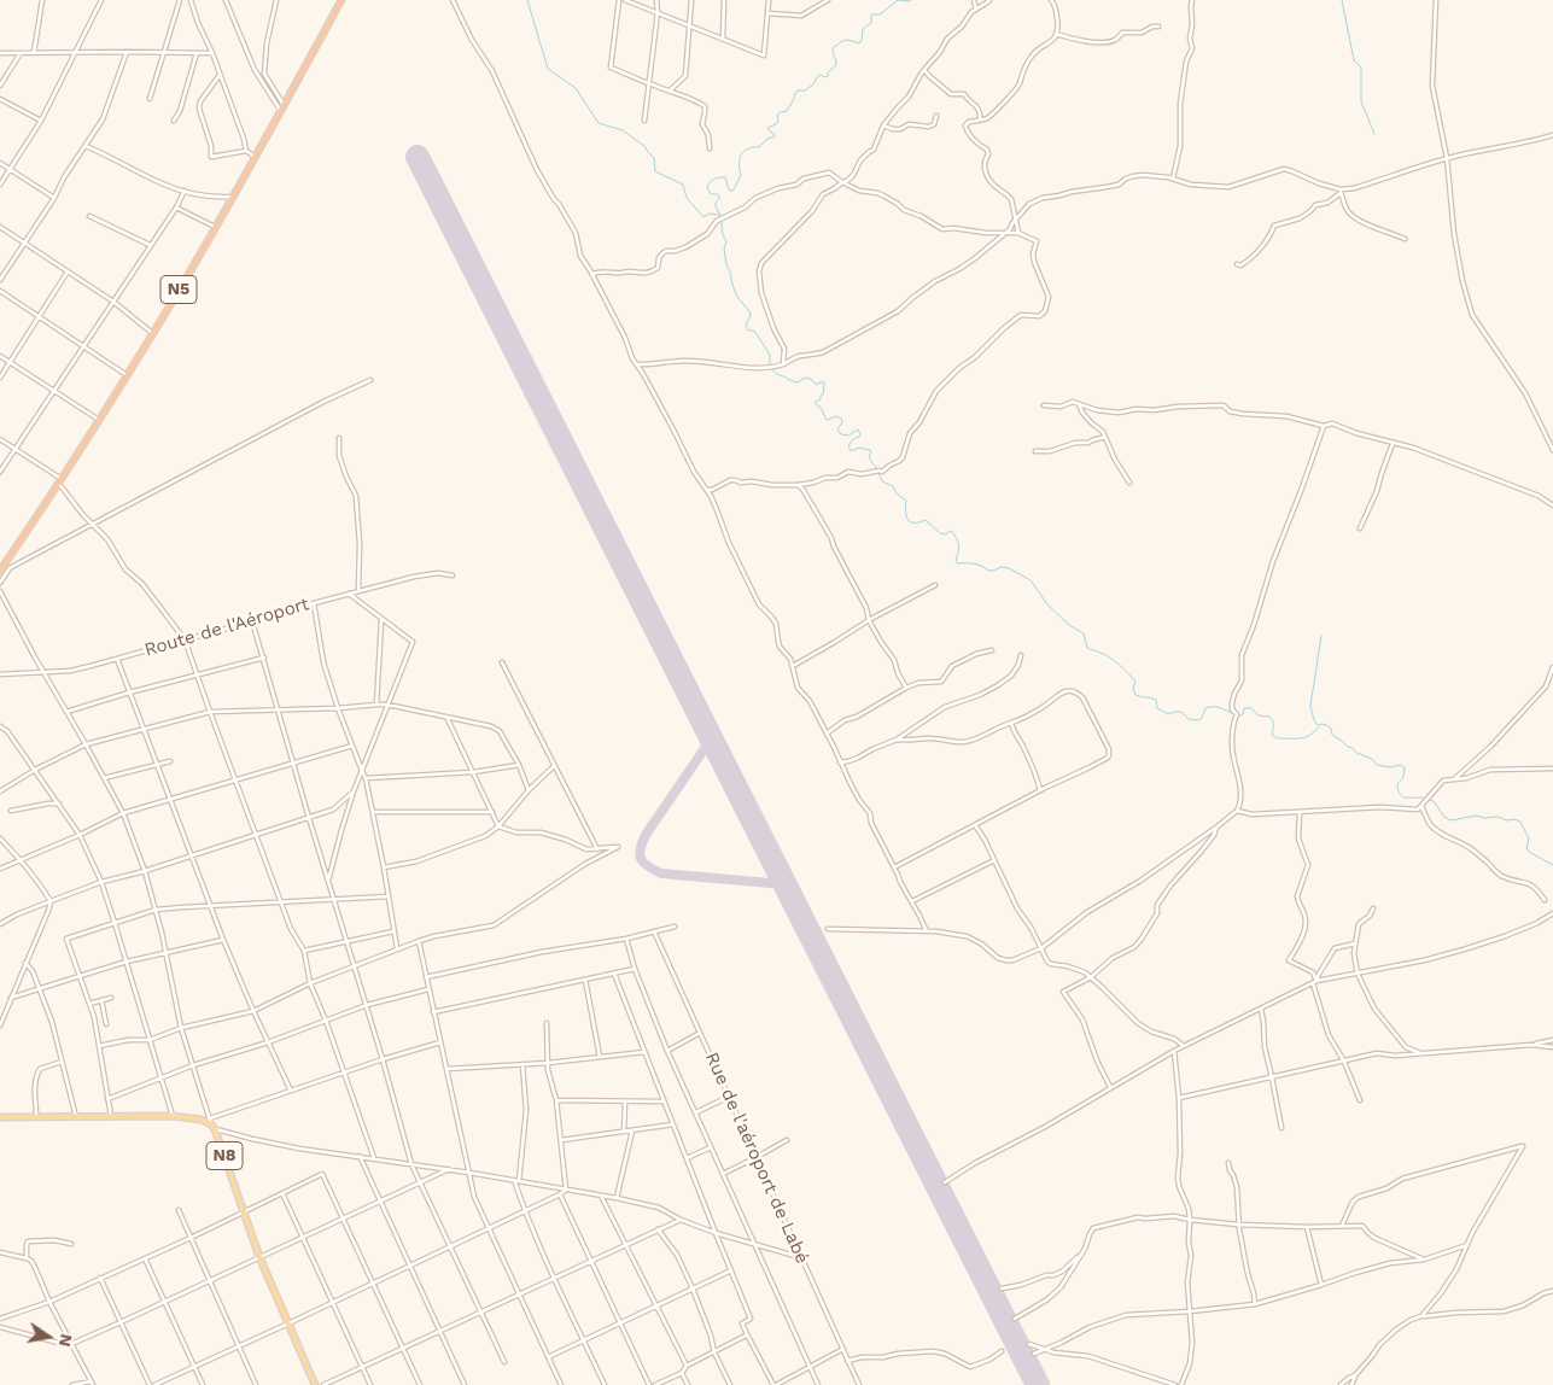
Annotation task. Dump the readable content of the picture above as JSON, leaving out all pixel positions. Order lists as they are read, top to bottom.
{
  "streets": {
    "highway": ["N5"],
    "main road": ["N8"],
    "street": ["Route de l'Aéroport", "Rue de l'aéroport de Labé"]
  },
  "north": "right"
}
